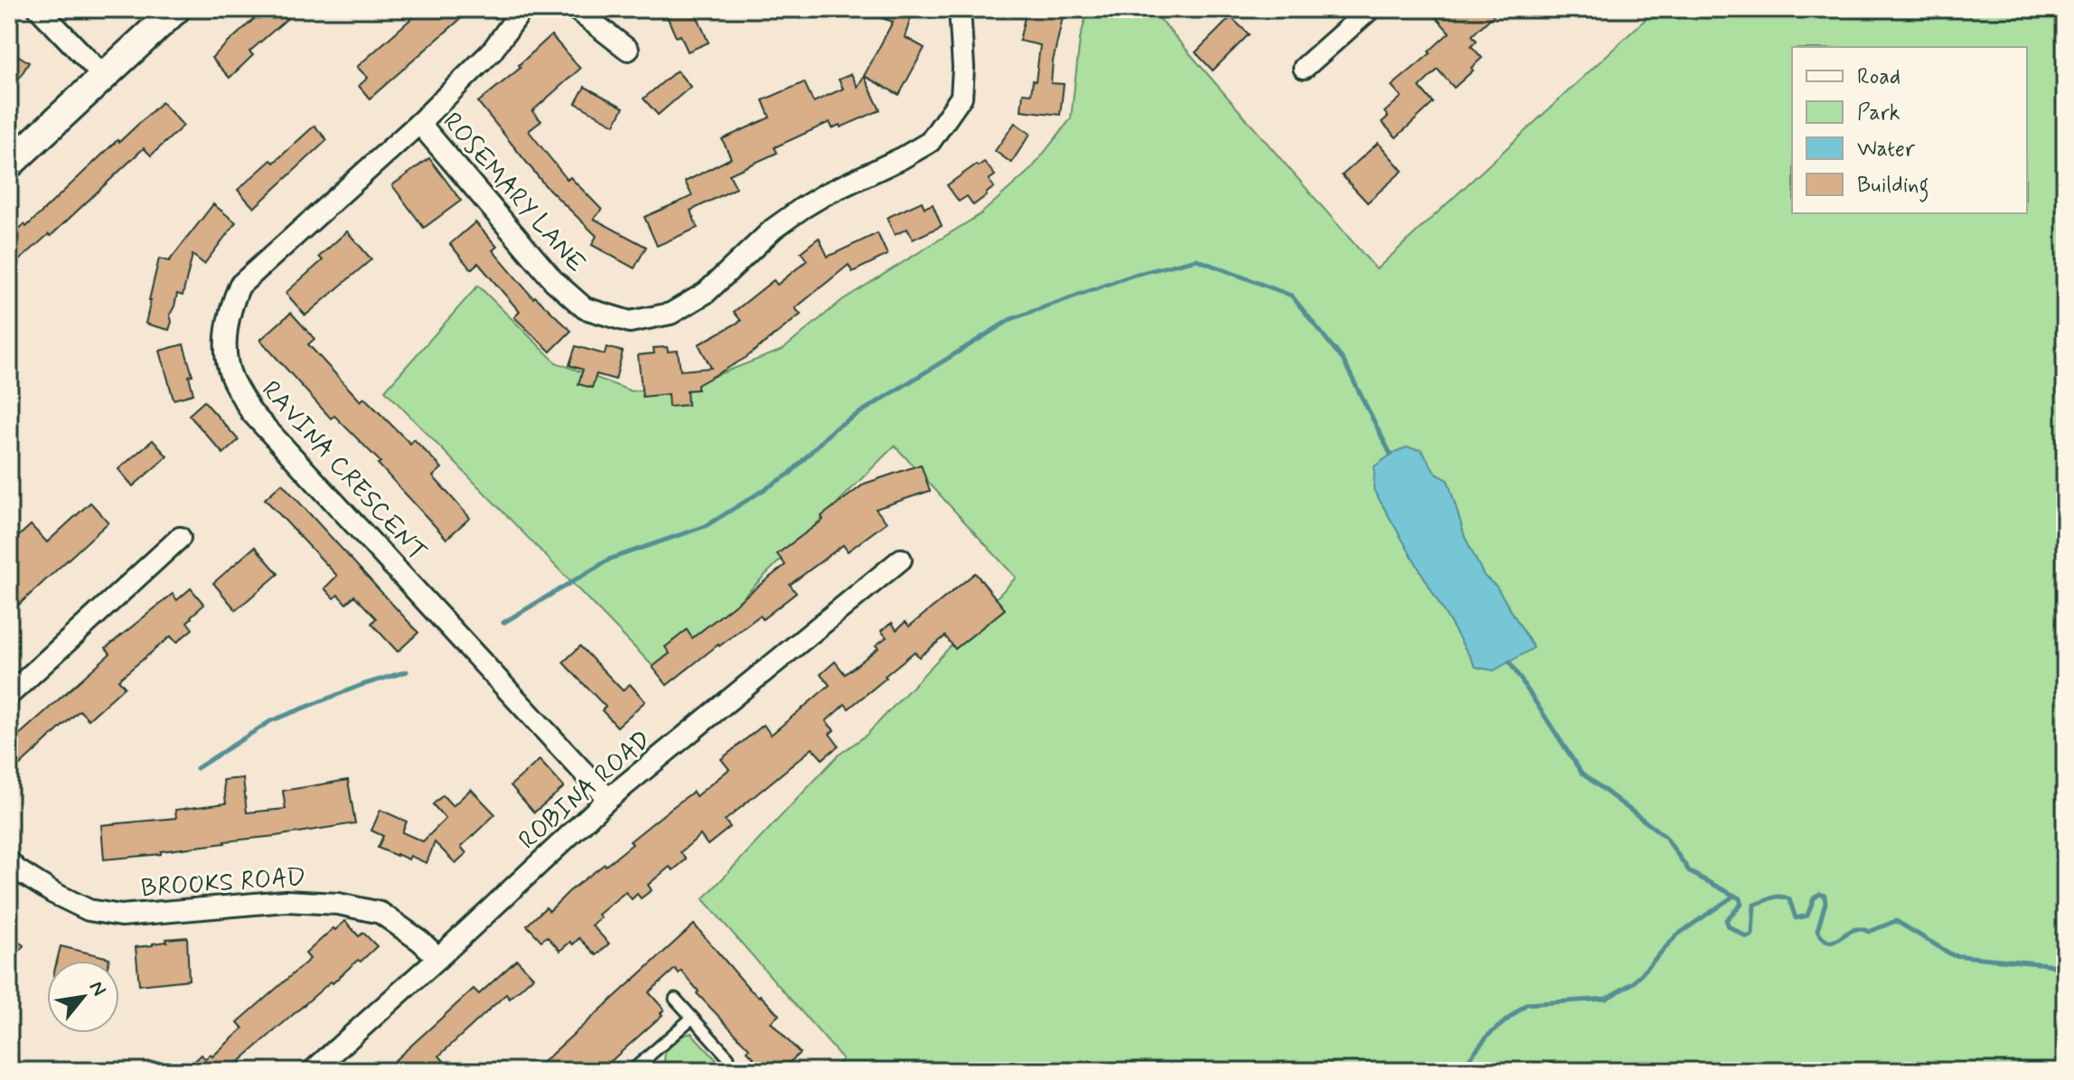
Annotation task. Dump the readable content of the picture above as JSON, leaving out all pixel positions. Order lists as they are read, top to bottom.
{
  "streets": {
    "street": [
      "ROSEMARY LANE",
      "RAVINA CRESCENT",
      "ROBINA ROAD",
      "BROOKS ROAD"
    ]
  },
  "crossings": [
    ["ROSEMARY LANE", "RAVINA CRESCENT"],
    ["RAVINA CRESCENT", "ROBINA ROAD"],
    ["ROBINA ROAD", "BROOKS ROAD"]
  ],
  "legend": [
    "Road",
    "Park",
    "Water",
    "Building"
  ],
  "north": "top right"
}
